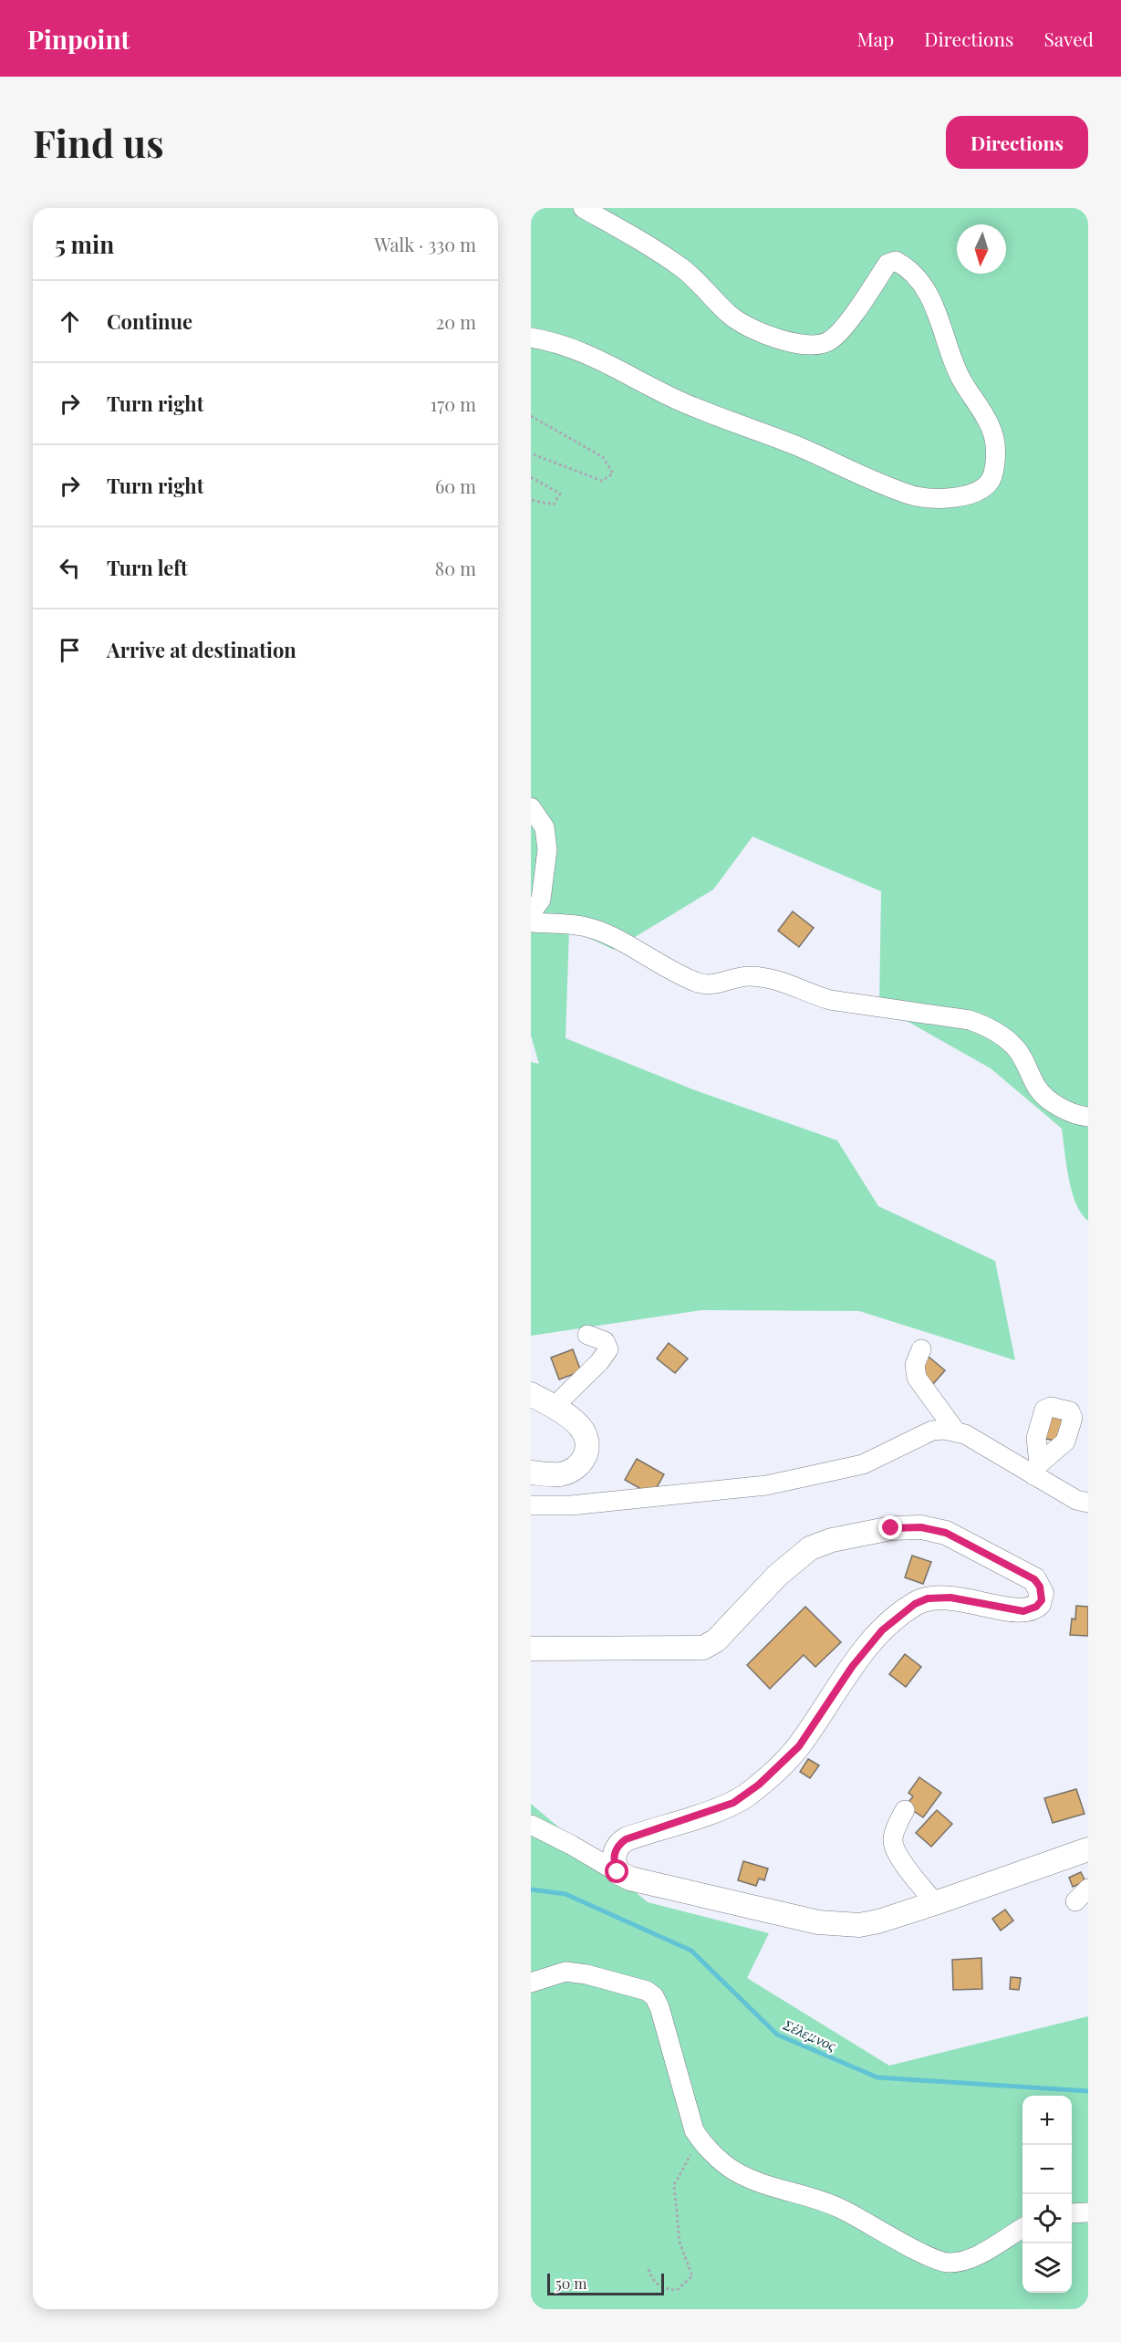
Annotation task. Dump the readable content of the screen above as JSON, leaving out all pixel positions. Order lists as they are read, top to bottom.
{
  "water": ["Σέλεμνος"],
  "scale_bar": "50 m",
  "north": "bottom",
  "page": {
    "header": "Pinpoint",
    "nav": ["Map", "Directions", "Saved"],
    "buttons": "Directions",
    "title": "Find us",
    "heading": ["5 min", "Walk · 330 m"],
    "list": [
      ["Continue", "20 m"],
      ["Turn right", "170 m"],
      ["Turn right", "60 m"],
      ["Turn left", "80 m"],
      "Arrive at destination"
    ],
    "map_buttons": ["+", "−"],
    "scale": "50 m"
  }
}
